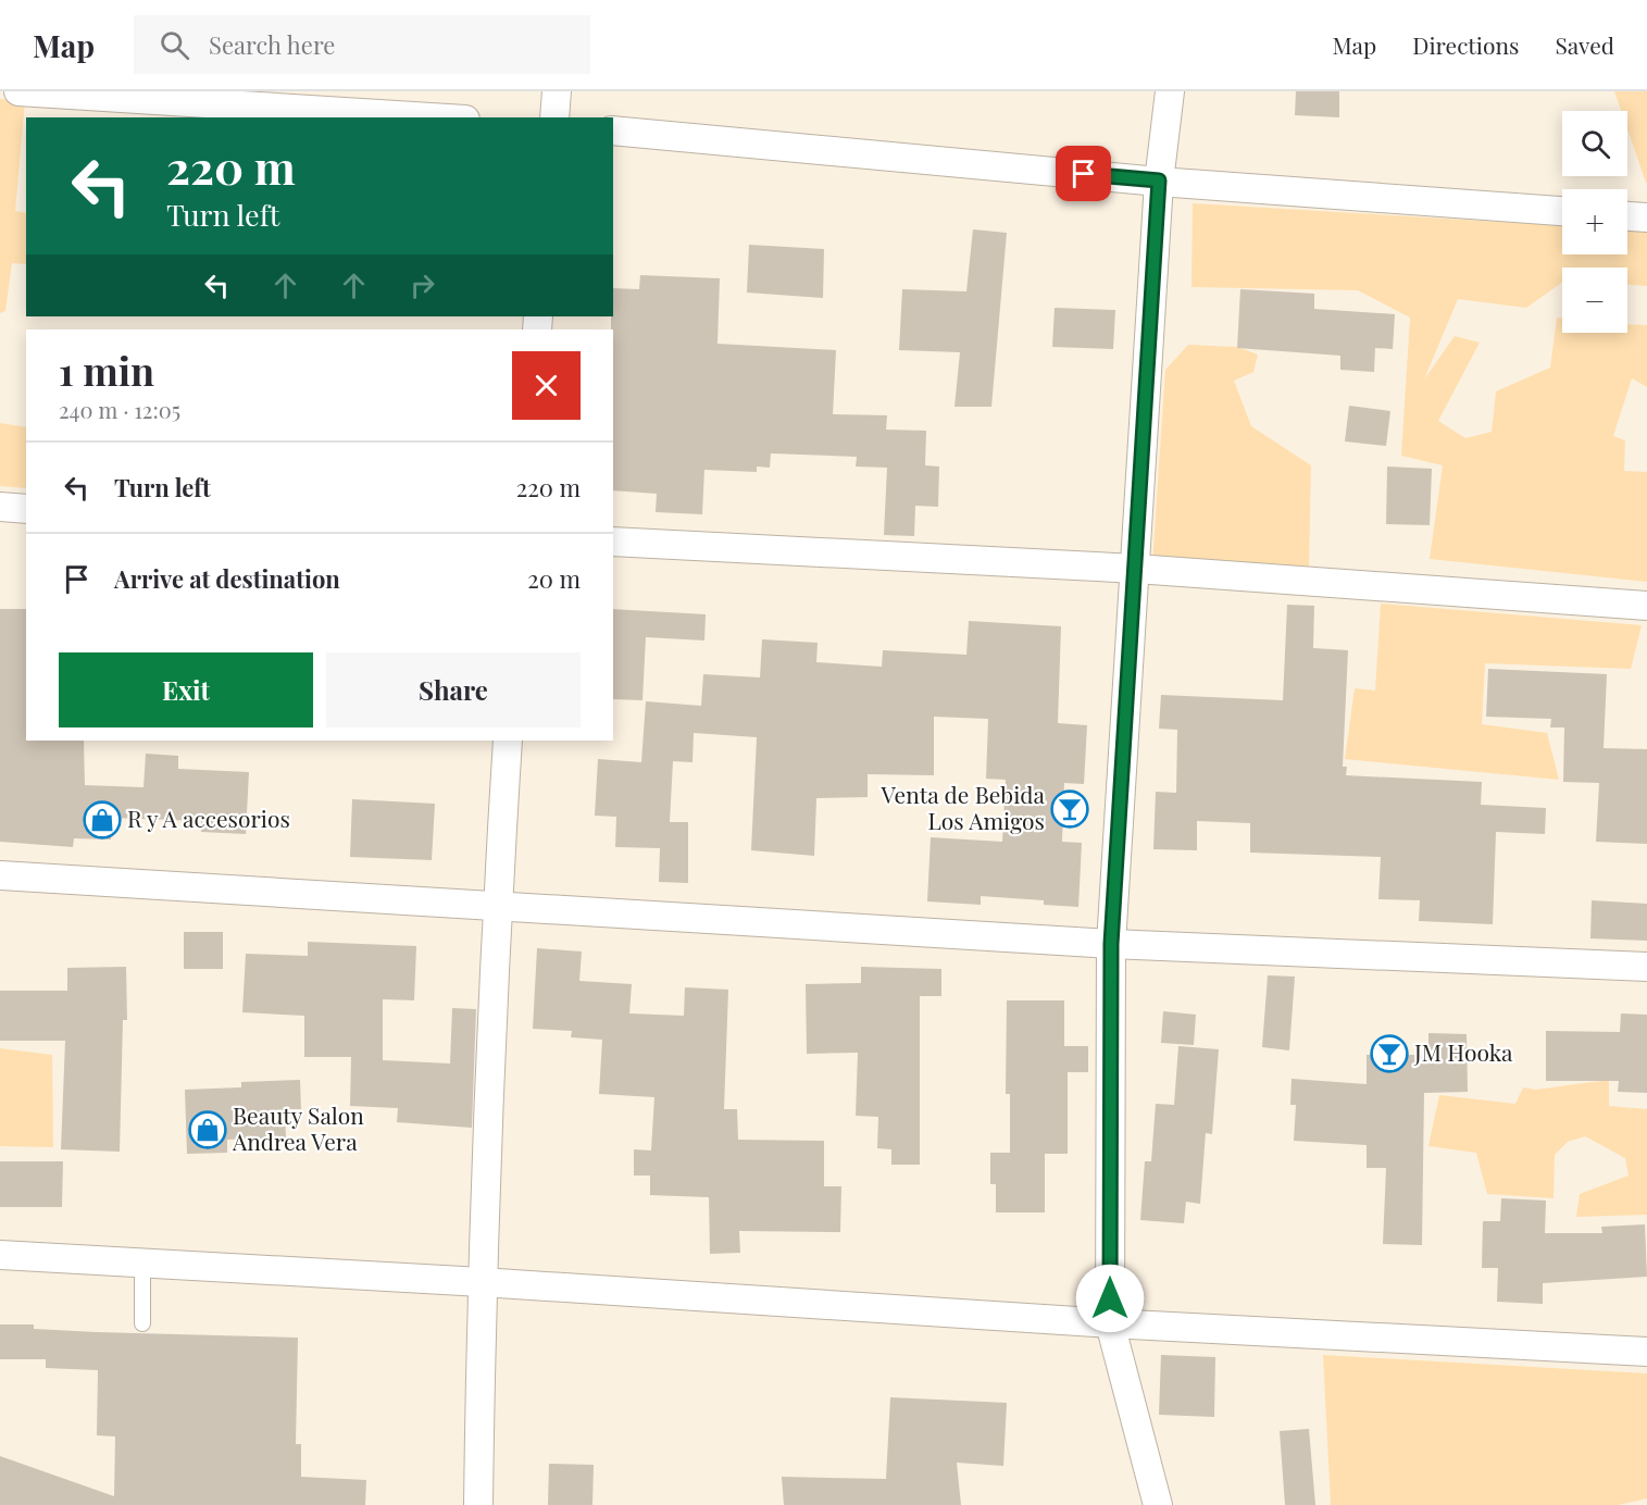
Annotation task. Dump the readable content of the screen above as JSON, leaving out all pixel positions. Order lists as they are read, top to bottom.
{
  "places": {
    "bar": ["Venta de Bebida Los Amigos", "JM Hooka"],
    "shop": ["R y A accesorios", "Beauty Salon Andrea Vera"]
  },
  "page": {
    "header": "Map",
    "search": "Search here",
    "nav": ["Map", "Directions", "Saved"],
    "map_buttons": ["+", "−"],
    "turn": ["220 m", "Turn left"],
    "heading": ["1 min", "240 m · 12:05"],
    "list": [
      {
        "name": "Turn left",
        "value": "220 m"
      },
      {
        "name": "Arrive at destination",
        "value": "20 m"
      }
    ],
    "buttons": ["Exit", "Share"]
  }
}
